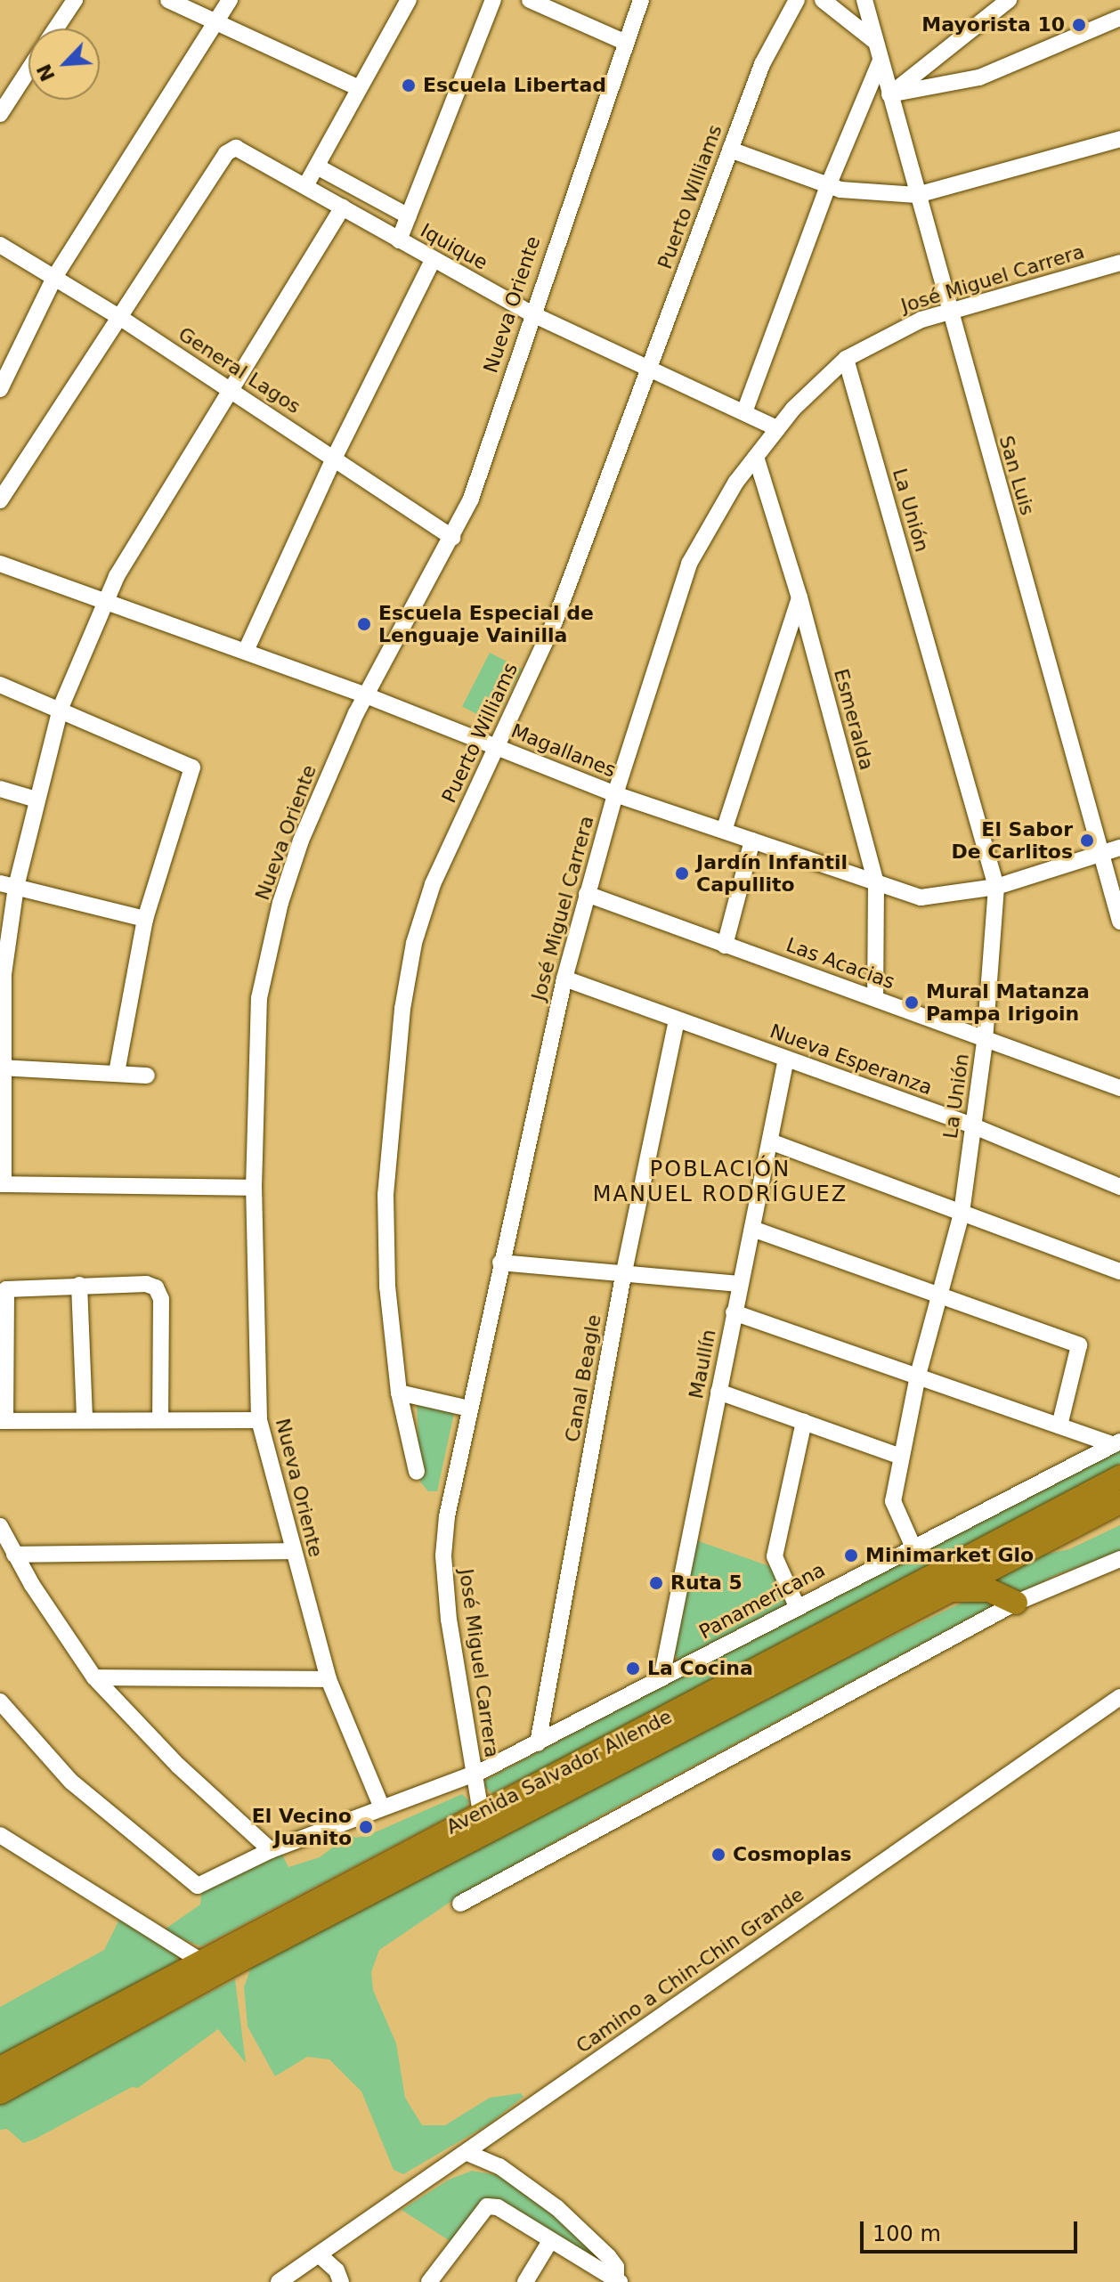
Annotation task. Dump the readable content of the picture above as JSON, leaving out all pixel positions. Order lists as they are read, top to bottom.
{
  "streets": {
    "highway": ["Avenida Salvador Allende"],
    "street": [
      "Puerto Williams",
      "Iquique",
      "José Miguel Carrera",
      "Nueva Oriente",
      "General Lagos",
      "San Luis",
      "La Unión",
      "Esmeralda",
      "Magallanes",
      "Las Acacias",
      "Nueva Esperanza",
      "Maullín",
      "Canal Beagle",
      "Panamericana",
      "Camino a Chin-Chin Grande"
    ]
  },
  "crossings": [
    ["Puerto Williams", "Iquique"],
    ["Puerto Williams", "Magallanes"],
    ["Iquique", "José Miguel Carrera"],
    ["Iquique", "Nueva Oriente"],
    ["Iquique", "General Lagos"],
    ["José Miguel Carrera", "San Luis"],
    ["José Miguel Carrera", "La Unión"],
    ["José Miguel Carrera", "Esmeralda"],
    ["José Miguel Carrera", "Magallanes"],
    ["José Miguel Carrera", "Las Acacias"],
    ["José Miguel Carrera", "Nueva Esperanza"],
    ["José Miguel Carrera", "Panamericana"],
    ["José Miguel Carrera", "Avenida Salvador Allende"],
    ["Nueva Oriente", "General Lagos"],
    ["Nueva Oriente", "Magallanes"],
    ["Nueva Oriente", "Panamericana"],
    ["San Luis", "Magallanes"],
    ["La Unión", "Magallanes"],
    ["La Unión", "Las Acacias"],
    ["La Unión", "Nueva Esperanza"],
    ["La Unión", "Panamericana"],
    ["Esmeralda", "Magallanes"],
    ["Esmeralda", "Las Acacias"],
    ["Nueva Esperanza", "Maullín"],
    ["Nueva Esperanza", "Canal Beagle"],
    ["Maullín", "Panamericana"],
    ["Canal Beagle", "Panamericana"]
  ],
  "districts": ["POBLACIÓN MANUEL RODRÍGUEZ"],
  "places": [
    "Mayorista 10",
    "Escuela Libertad",
    "Escuela Especial de Lenguaje Vainilla",
    "El Sabor De Carlitos",
    "Jardín Infantil Capullito",
    "Mural Matanza Pampa Irigoin",
    "Minimarket Glo",
    "Ruta 5",
    "La Cocina",
    "El Vecino Juanito",
    "Cosmoplas"
  ],
  "scale_bar": "100 m",
  "north": "bottom left"
}
